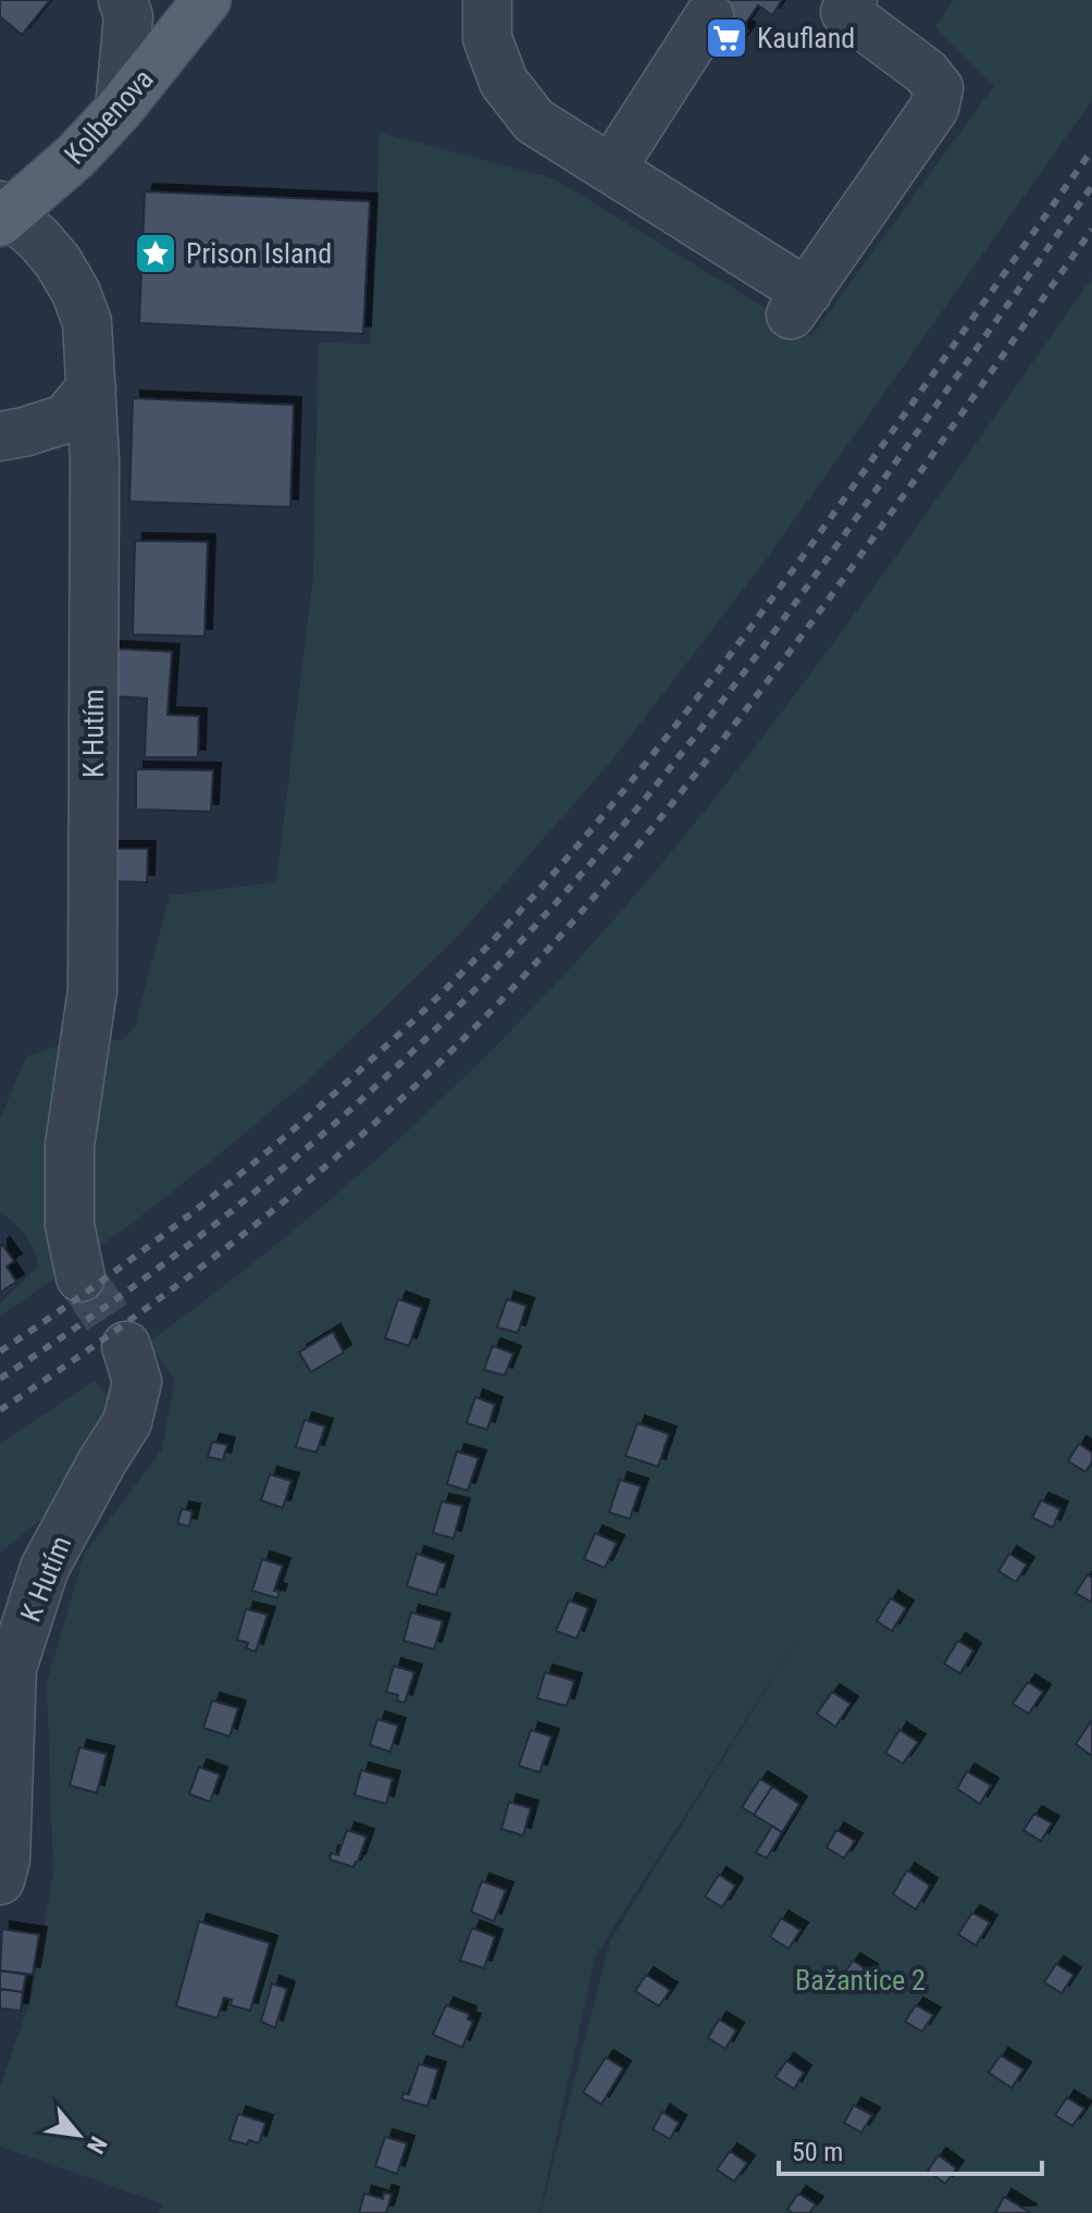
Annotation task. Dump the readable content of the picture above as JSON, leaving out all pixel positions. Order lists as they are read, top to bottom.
{
  "streets": {
    "main road": ["Kolbenova"],
    "street": ["K Hutím"]
  },
  "crossings": [
    ["Kolbenova", "K Hutím"]
  ],
  "parks": ["Bažantice 2"],
  "places": {
    "supermarket": ["Kaufland"],
    "place": ["Prison Island"]
  },
  "scale_bar": "50 m",
  "north": "bottom right"
}
